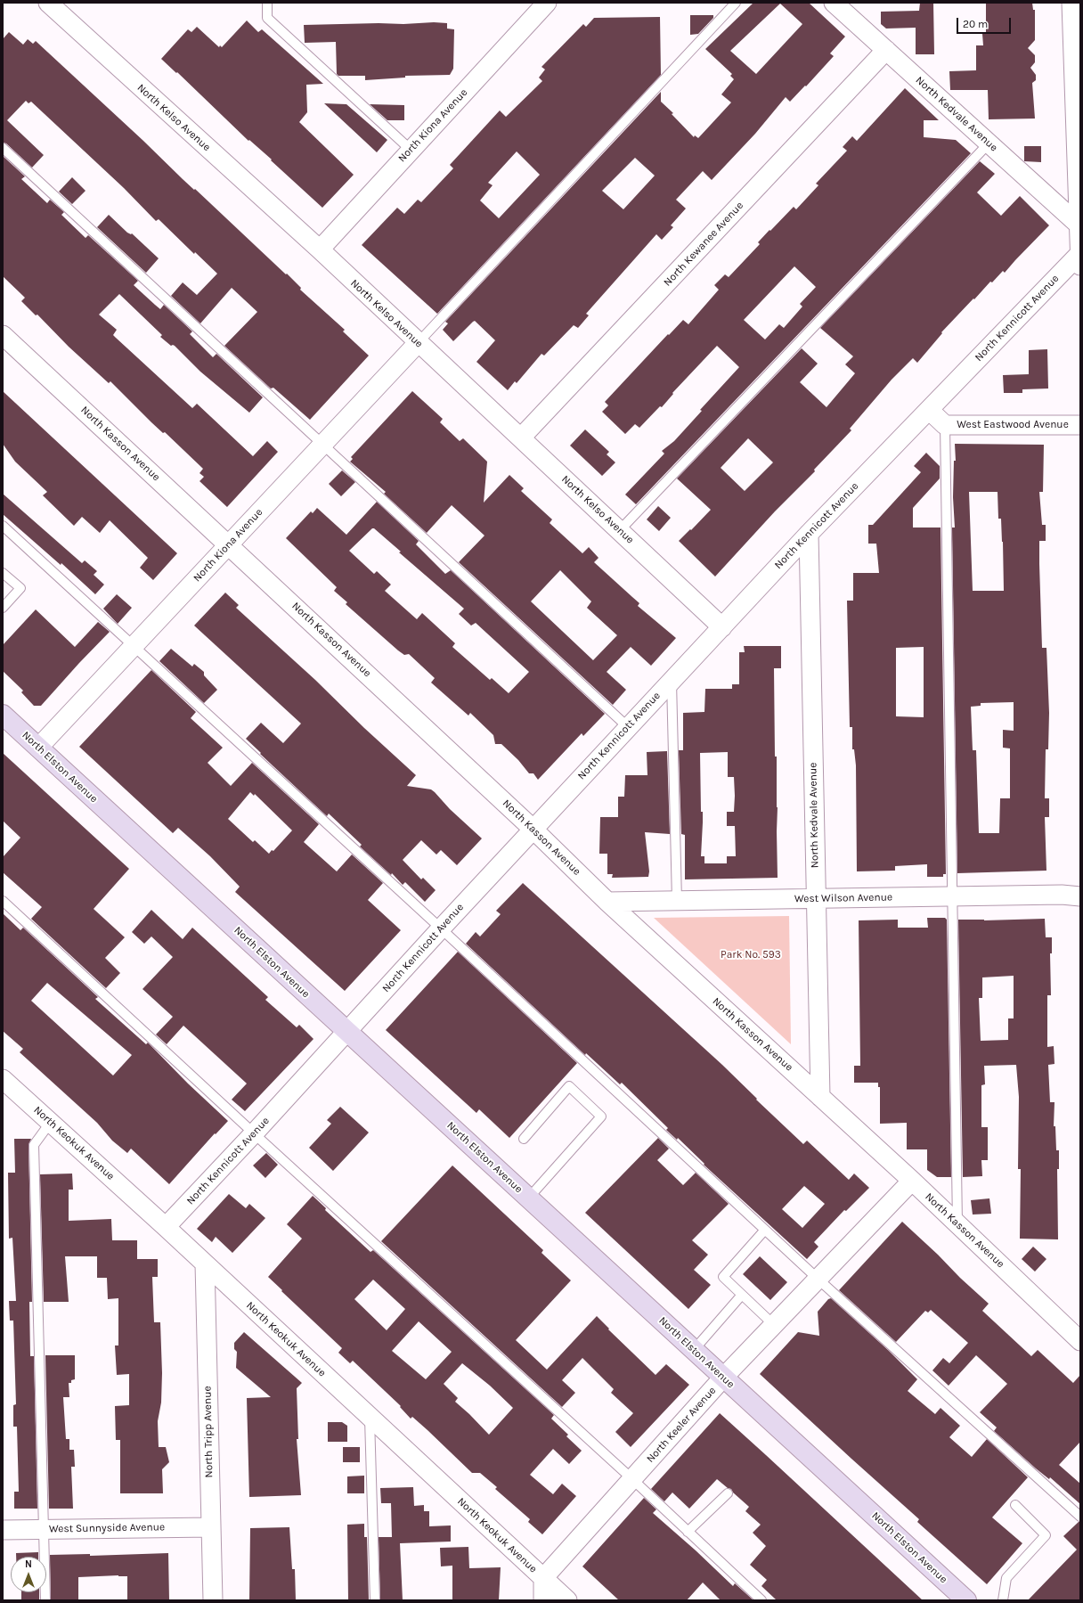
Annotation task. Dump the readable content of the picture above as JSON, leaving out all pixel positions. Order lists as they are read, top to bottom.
{
  "streets": {
    "main road": ["North Elston Avenue"],
    "street": [
      "North Kedvale Avenue",
      "North Kelso Avenue",
      "North Kiona Avenue",
      "North Kewanee Avenue",
      "North Kennicott Avenue",
      "West Eastwood Avenue",
      "North Kasson Avenue",
      "West Wilson Avenue",
      "North Keokuk Avenue",
      "North Keeler Avenue",
      "North Tripp Avenue",
      "West Sunnyside Avenue"
    ]
  },
  "crossings": [
    ["North Kedvale Avenue", "North Kewanee Avenue"],
    ["North Kedvale Avenue", "North Kennicott Avenue"],
    ["North Kedvale Avenue", "North Kasson Avenue"],
    ["North Kedvale Avenue", "West Wilson Avenue"],
    ["North Kelso Avenue", "North Kiona Avenue"],
    ["North Kelso Avenue", "North Kewanee Avenue"],
    ["North Kelso Avenue", "North Kennicott Avenue"],
    ["North Kiona Avenue", "North Kasson Avenue"],
    ["North Kiona Avenue", "North Elston Avenue"],
    ["North Kennicott Avenue", "West Eastwood Avenue"],
    ["North Kennicott Avenue", "North Kasson Avenue"],
    ["North Kennicott Avenue", "North Elston Avenue"],
    ["North Kennicott Avenue", "North Keokuk Avenue"],
    ["North Kasson Avenue", "West Wilson Avenue"],
    ["North Kasson Avenue", "North Keeler Avenue"],
    ["North Elston Avenue", "North Keeler Avenue"],
    ["North Keokuk Avenue", "North Keeler Avenue"],
    ["North Keokuk Avenue", "North Tripp Avenue"],
    ["North Tripp Avenue", "West Sunnyside Avenue"]
  ],
  "parks": ["Park No. 593"],
  "scale_bar": "20 m",
  "north": "top"
}
